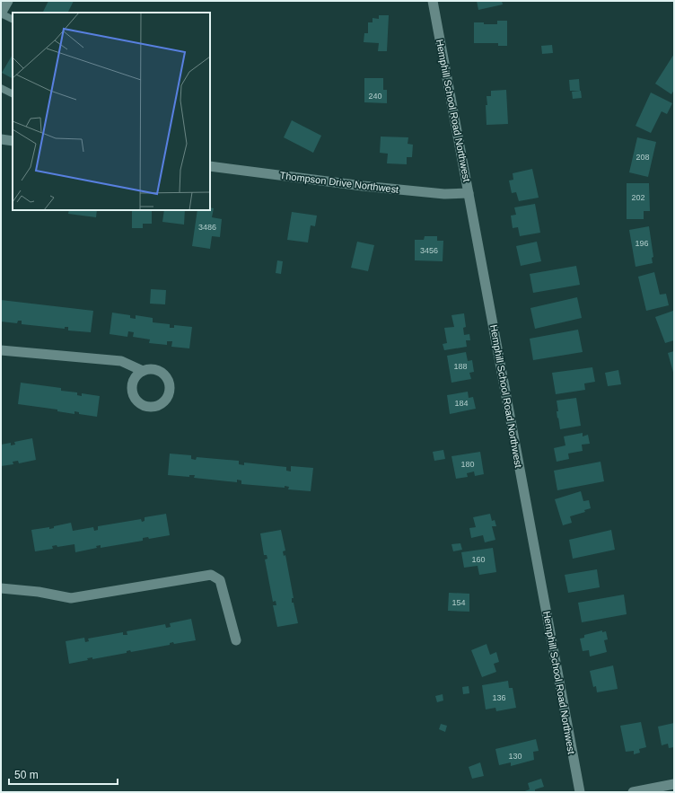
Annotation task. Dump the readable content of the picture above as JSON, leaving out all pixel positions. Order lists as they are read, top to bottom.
{
  "streets": {
    "street": ["Hemphill School Road Northwest", "Thompson Drive Northwest"]
  },
  "crossings": [
    ["Hemphill School Road Northwest", "Thompson Drive Northwest"]
  ],
  "house_numbers": [
    "240",
    "208",
    "202",
    "3486",
    "196",
    "3456",
    "188",
    "184",
    "180",
    "160",
    "154",
    "136",
    "130"
  ],
  "scale_bar": "50 m"
}
